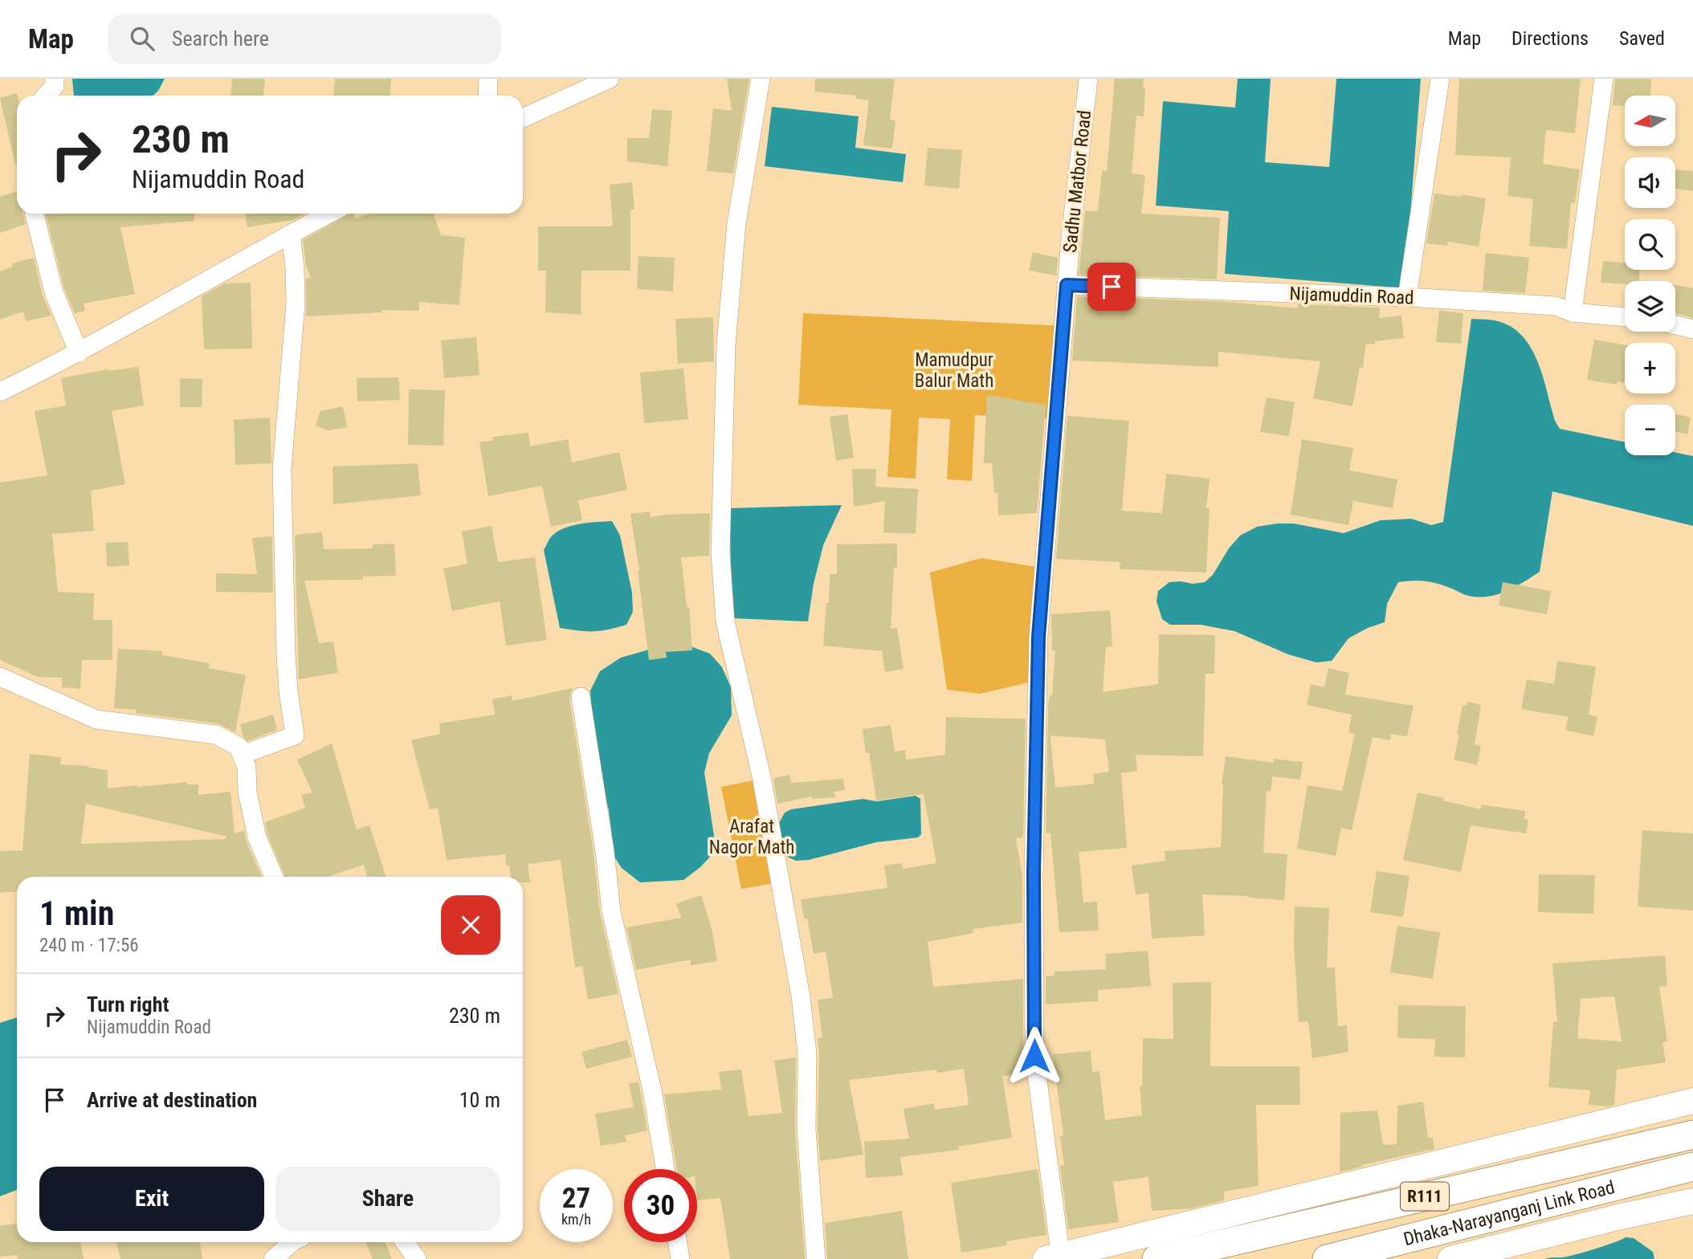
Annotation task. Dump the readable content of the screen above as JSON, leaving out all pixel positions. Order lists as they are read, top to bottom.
{
  "streets": {
    "main road": ["R111", "Dhaka-Narayanganj Link Road"],
    "street": ["Sadhu Matbor Road", "Nijamuddin Road"]
  },
  "crossings": [
    ["Sadhu Matbor Road", "Nijamuddin Road"]
  ],
  "parks": ["Mamudpur Balur Math", "Arafat Nagor Math"],
  "north": "left",
  "page": {
    "header": "Map",
    "search": "Search here",
    "nav": ["Map", "Directions", "Saved"],
    "map_buttons": ["+", "−"],
    "turn": ["230 m", "Nijamuddin Road"],
    "heading": ["1 min", "240 m · 17:56"],
    "list": [
      {
        "name": "Turn right",
        "note": "Nijamuddin Road",
        "value": "230 m"
      },
      {
        "name": "Arrive at destination",
        "value": "10 m"
      }
    ],
    "buttons": ["Exit", "Share"],
    "speed": "27 km/h",
    "limit": "30"
  }
}
